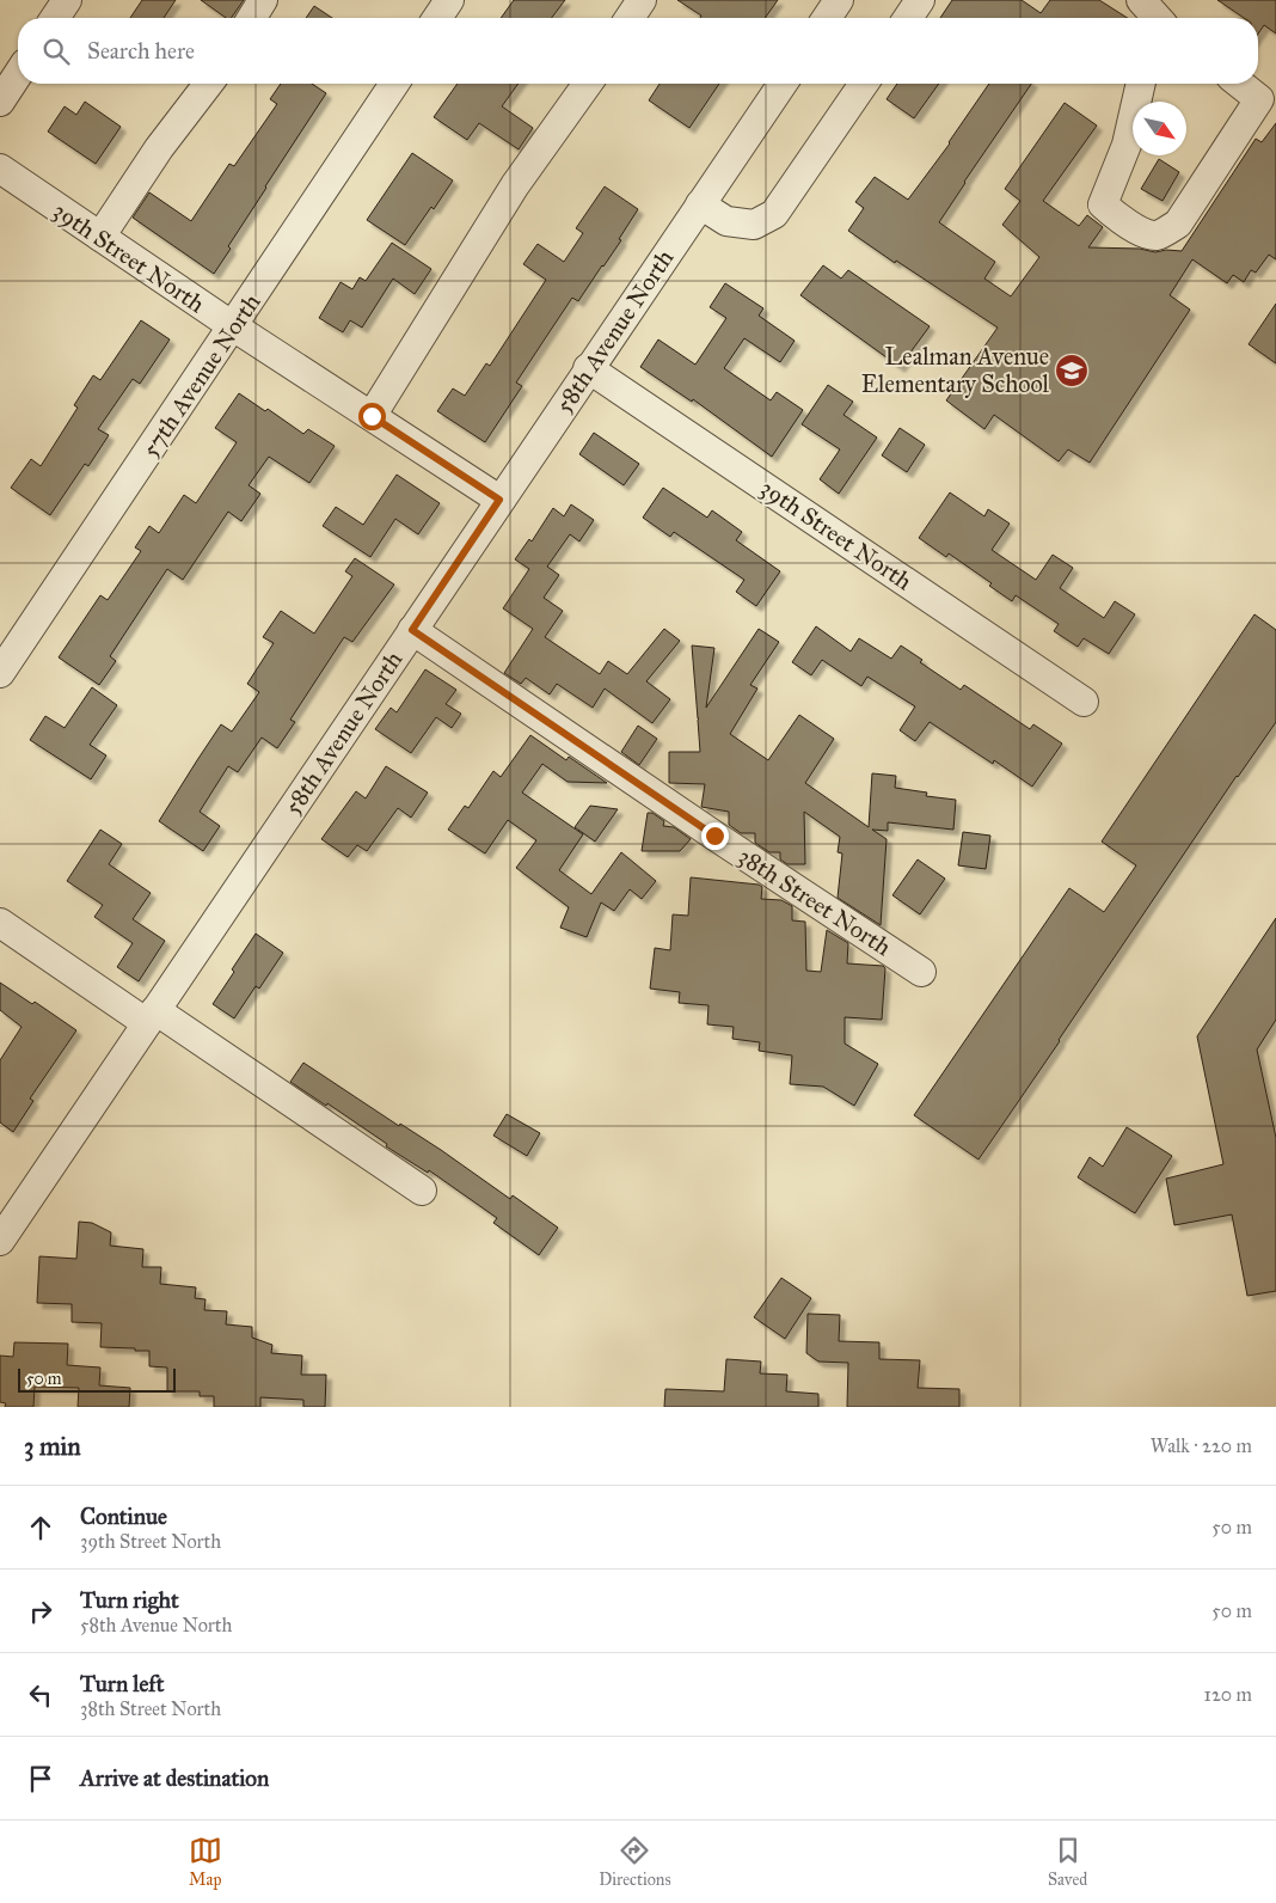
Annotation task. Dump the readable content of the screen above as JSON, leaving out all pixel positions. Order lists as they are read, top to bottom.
{
  "streets": {
    "street": [
      "39th Street North",
      "58th Avenue North",
      "57th Avenue North",
      "38th Street North"
    ]
  },
  "crossings": [
    ["39th Street North", "58th Avenue North"],
    ["39th Street North", "57th Avenue North"],
    ["58th Avenue North", "38th Street North"]
  ],
  "places": {
    "school or university": ["Lealman Avenue Elementary School"]
  },
  "scale_bar": "50 m",
  "north": "bottom right",
  "page": {
    "search": "Search here",
    "scale": "50 m",
    "heading": ["3 min", "Walk · 220 m"],
    "list": [
      ["Continue", "39th Street North", "50 m"],
      ["Turn right", "58th Avenue North", "50 m"],
      ["Turn left", "38th Street North", "120 m"],
      "Arrive at destination"
    ],
    "nav": ["Map", "Directions", "Saved"]
  }
}
